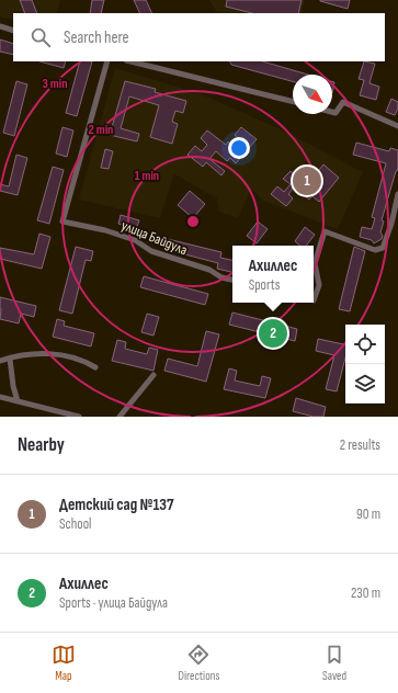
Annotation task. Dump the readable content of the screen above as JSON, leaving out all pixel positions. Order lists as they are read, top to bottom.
{
  "streets": {
    "street": ["улица Байдула"]
  },
  "north": "bottom right",
  "page": {
    "search": "Search here",
    "pins": ["1", "2"],
    "popup": ["Ахиллес", "Sports"],
    "heading": ["Nearby", "2 results"],
    "list": [
      {
        "mark": "1",
        "name": "Детский сад №137",
        "note": "School",
        "value": "90 m"
      },
      {
        "mark": "2",
        "name": "Ахиллес",
        "note": "Sports · улица Байдула",
        "value": "230 m"
      }
    ],
    "nav": ["Map", "Directions", "Saved"]
  },
  "rings": ["3 min", "2 min", "1 min"]
}
